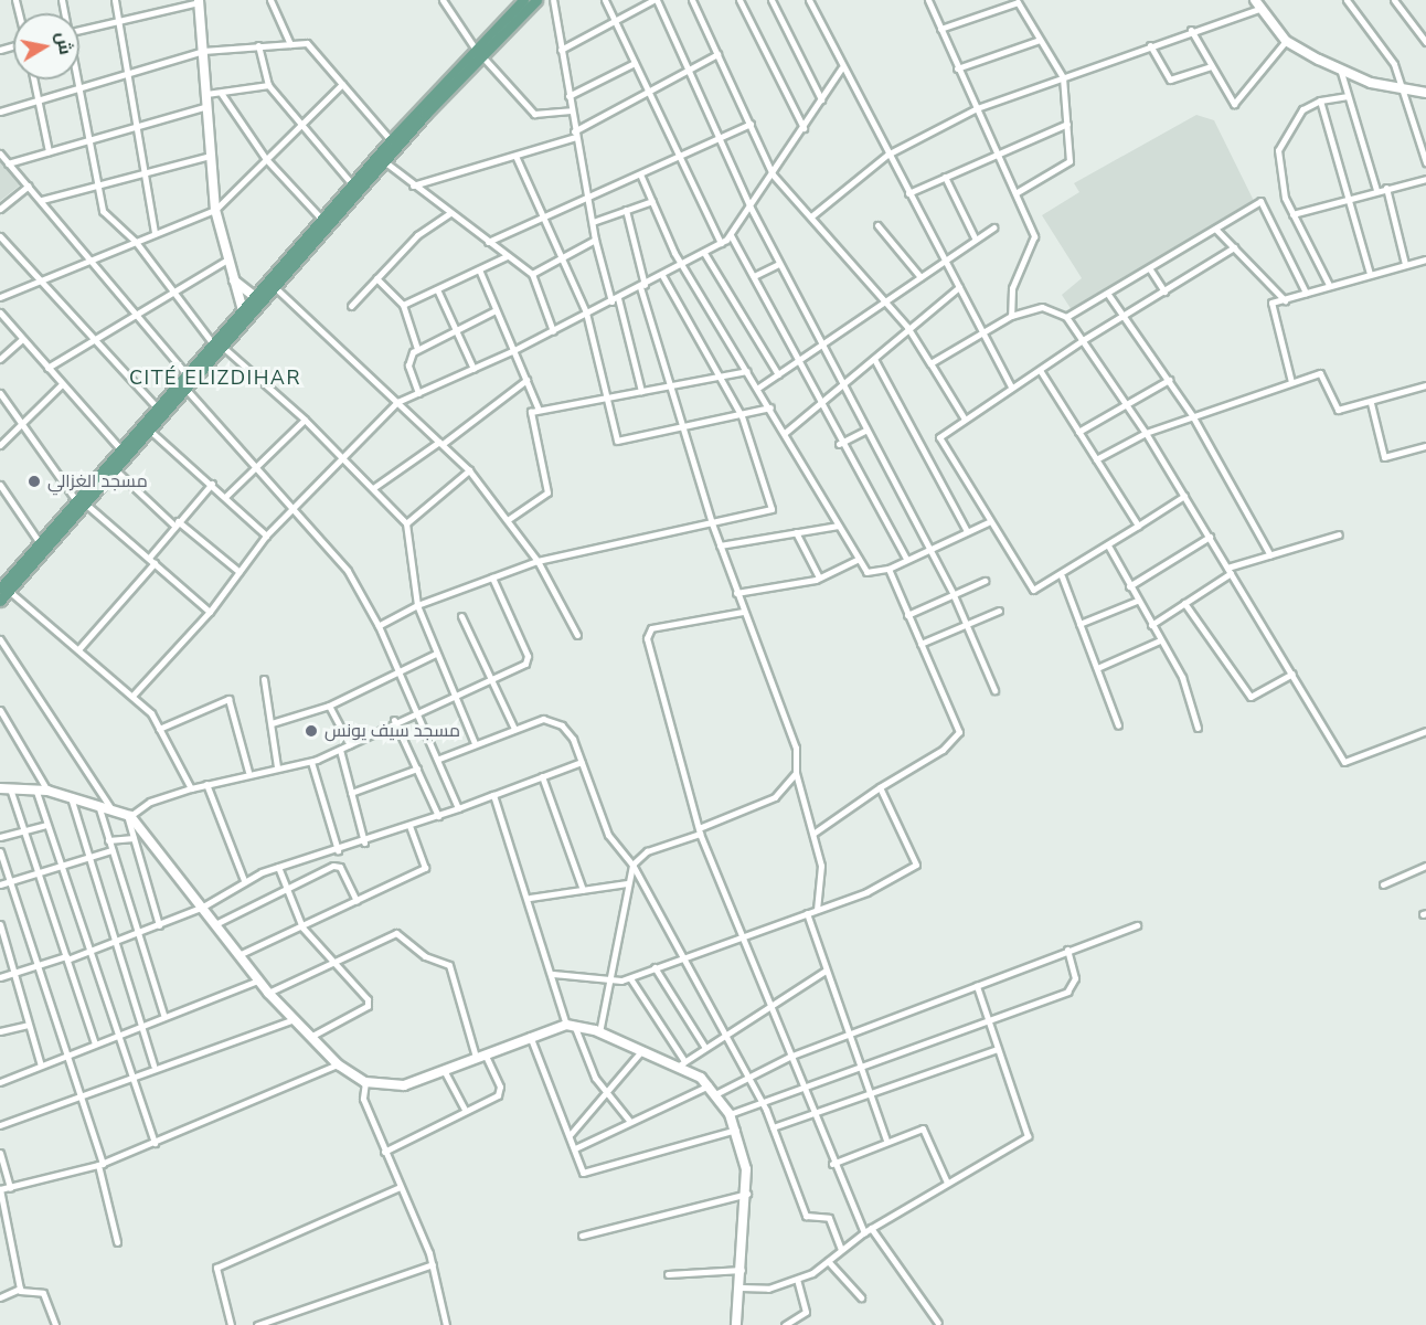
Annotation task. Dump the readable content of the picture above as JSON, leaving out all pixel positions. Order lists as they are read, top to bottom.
{
  "districts": ["CITÉ ELIZDIHAR"],
  "places": ["مسجد الغزالي", "مسجد سيف يونس"],
  "north": "right"
}
